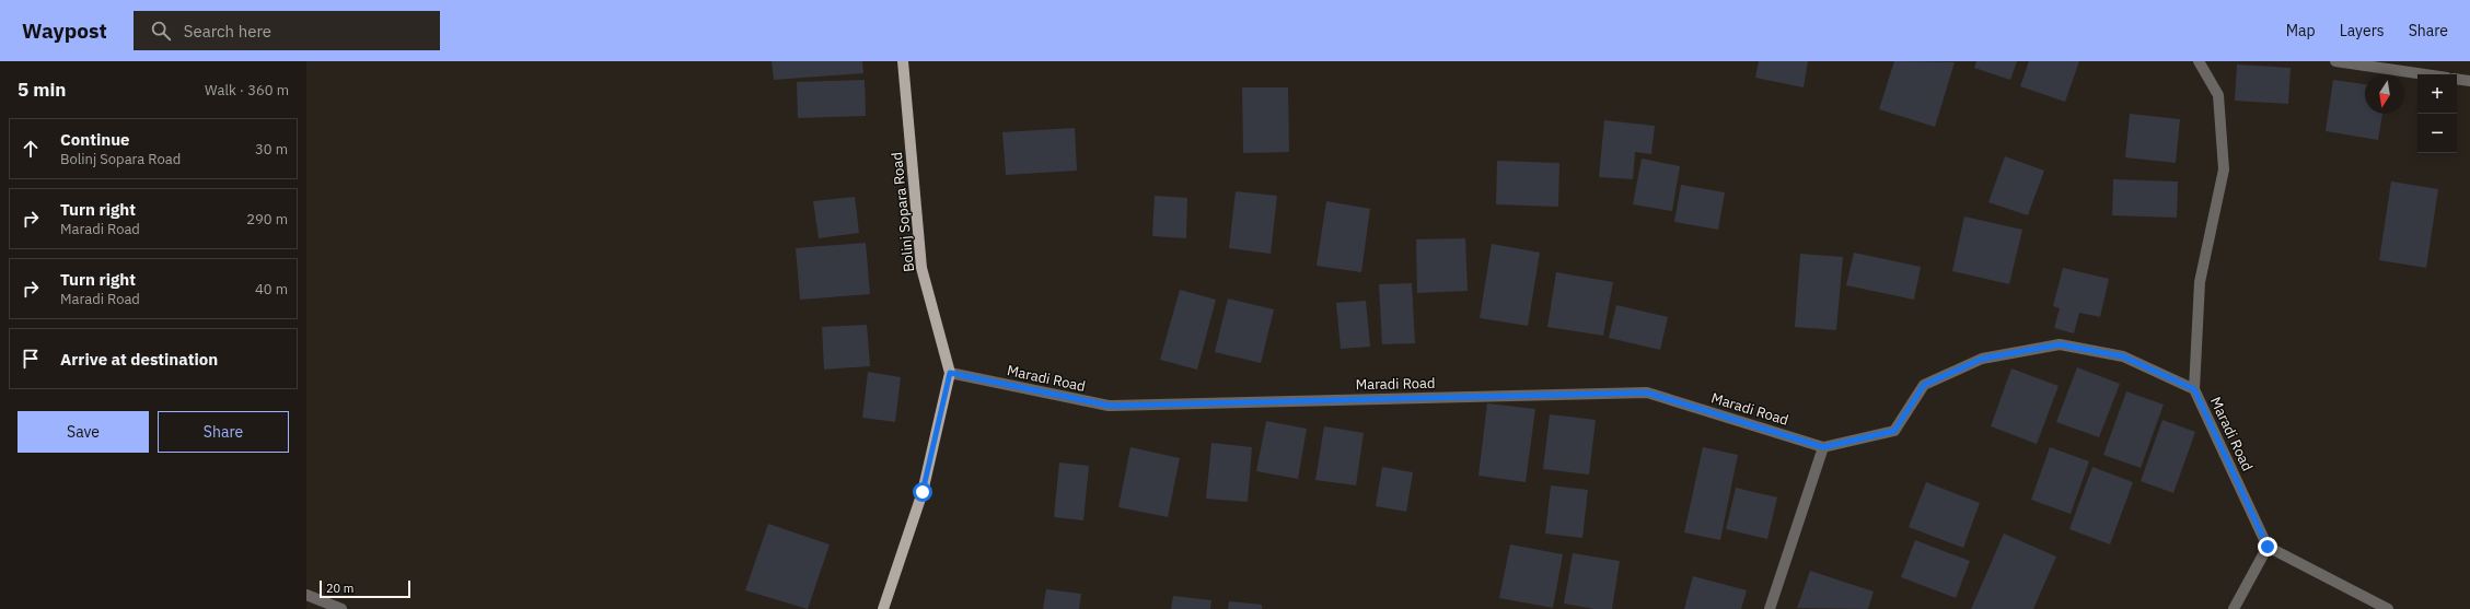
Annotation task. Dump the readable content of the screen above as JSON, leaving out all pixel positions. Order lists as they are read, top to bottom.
{
  "streets": {
    "main road": ["Bolinj Sopara Road"],
    "street": ["Maradi Road"]
  },
  "crossings": [
    ["Bolinj Sopara Road", "Maradi Road"]
  ],
  "scale_bar": "20 m",
  "north": "bottom",
  "page": {
    "header": "Waypost",
    "search": "Search here",
    "nav": ["Map", "Layers", "Share"],
    "heading": ["5 min", "Walk · 360 m"],
    "map_buttons": ["+", "−"],
    "list": [
      ["Continue", "Bolinj Sopara Road", "30 m"],
      ["Turn right", "Maradi Road", "290 m"],
      ["Turn right", "Maradi Road", "40 m"],
      "Arrive at destination"
    ],
    "buttons": ["Save", "Share"],
    "scale": "20 m"
  }
}
